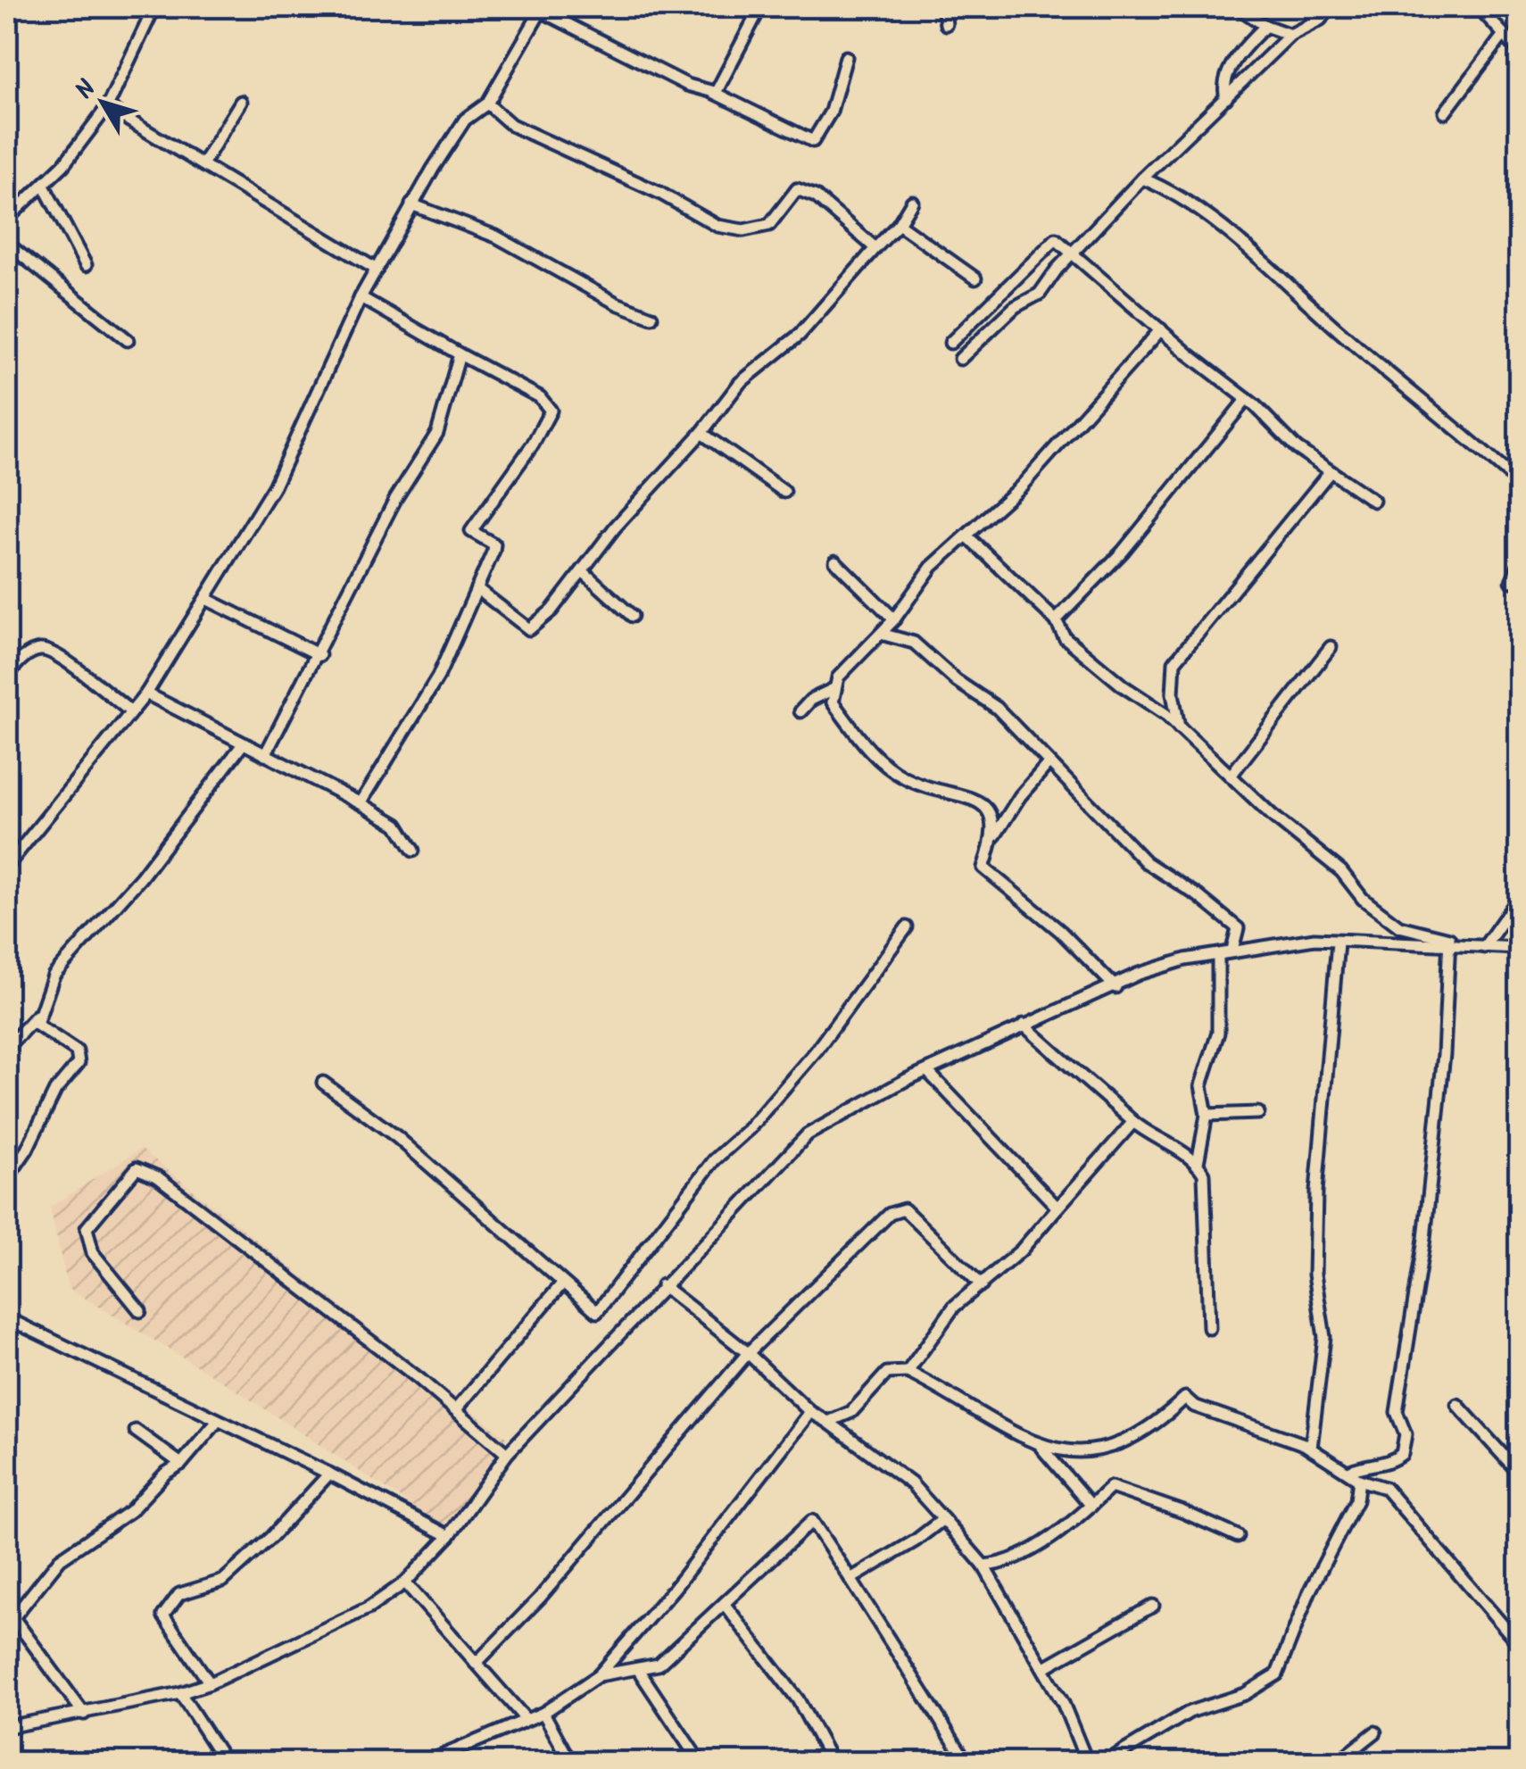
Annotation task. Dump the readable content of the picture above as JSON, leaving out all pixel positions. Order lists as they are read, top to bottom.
{
  "north": "top left"
}
